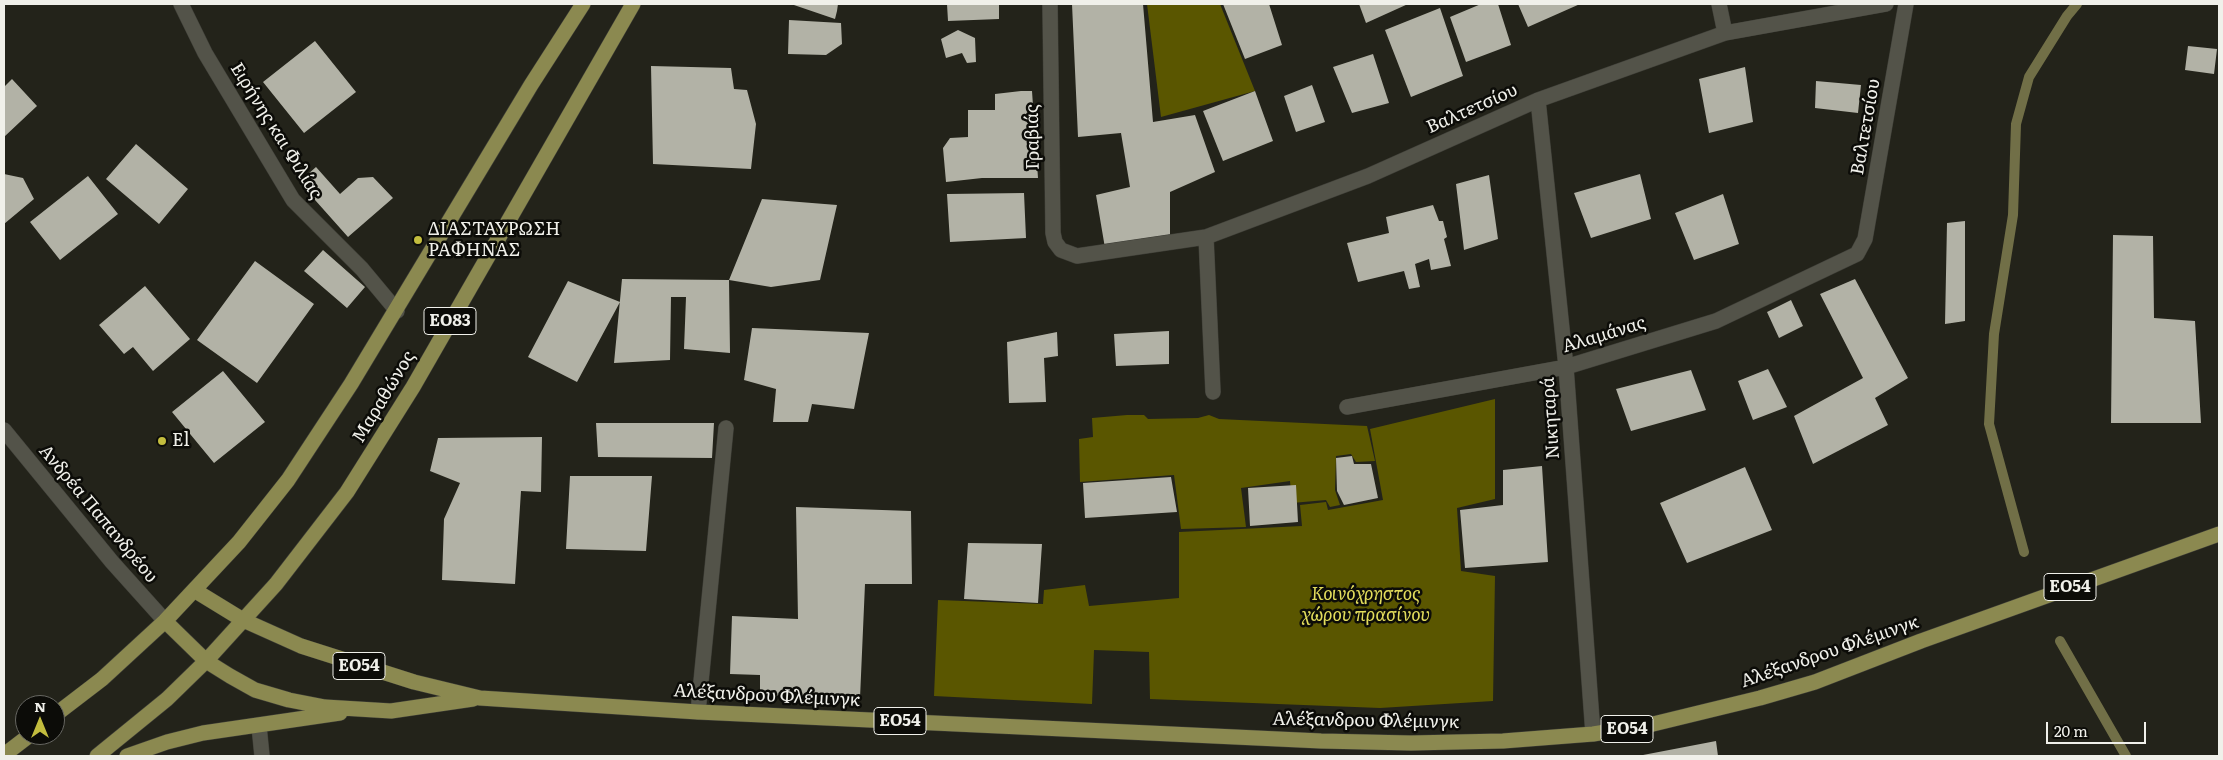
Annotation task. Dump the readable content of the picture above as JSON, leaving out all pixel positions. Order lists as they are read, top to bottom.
{
  "streets": {
    "main road": [
      "ΕΟ83",
      "Μαραθώνος",
      "ΕΟ54",
      "Αλέξανδρου Φλέμινγκ"
    ],
    "street": [
      "Βαλτετσίου",
      "Ειρήνης και Φιλίας",
      "Γραβιάς",
      "Αλαμάνας",
      "Νικηταρά",
      "Ανδρέα Παπανδρέου"
    ]
  },
  "crossings": [
    ["Βαλτετσίου", "Γραβιάς"],
    ["Βαλτετσίου", "Αλαμάνας"],
    ["Βαλτετσίου", "Νικηταρά"],
    ["Ειρήνης και Φιλίας", "Μαραθώνος"],
    ["Αλαμάνας", "Νικηταρά"],
    ["Μαραθώνος", "Ανδρέα Παπανδρέου"],
    ["Μαραθώνος", "Αλέξανδρου Φλέμινγκ"],
    ["Νικηταρά", "Αλέξανδρου Φλέμινγκ"],
    ["Ανδρέα Παπανδρέου", "Αλέξανδρου Φλέμινγκ"],
    ["ΕΟ54", "Αλέξανδρου Φλέμινγκ"]
  ],
  "parks": ["Κοινόχρηστος χώρου πρασίνου"],
  "places": ["ΔΙΑΣΤΑΥΡΩΣΗ ΡΑΦΗΝΑΣ", "El"],
  "scale_bar": "20 m",
  "north": "top"
}
